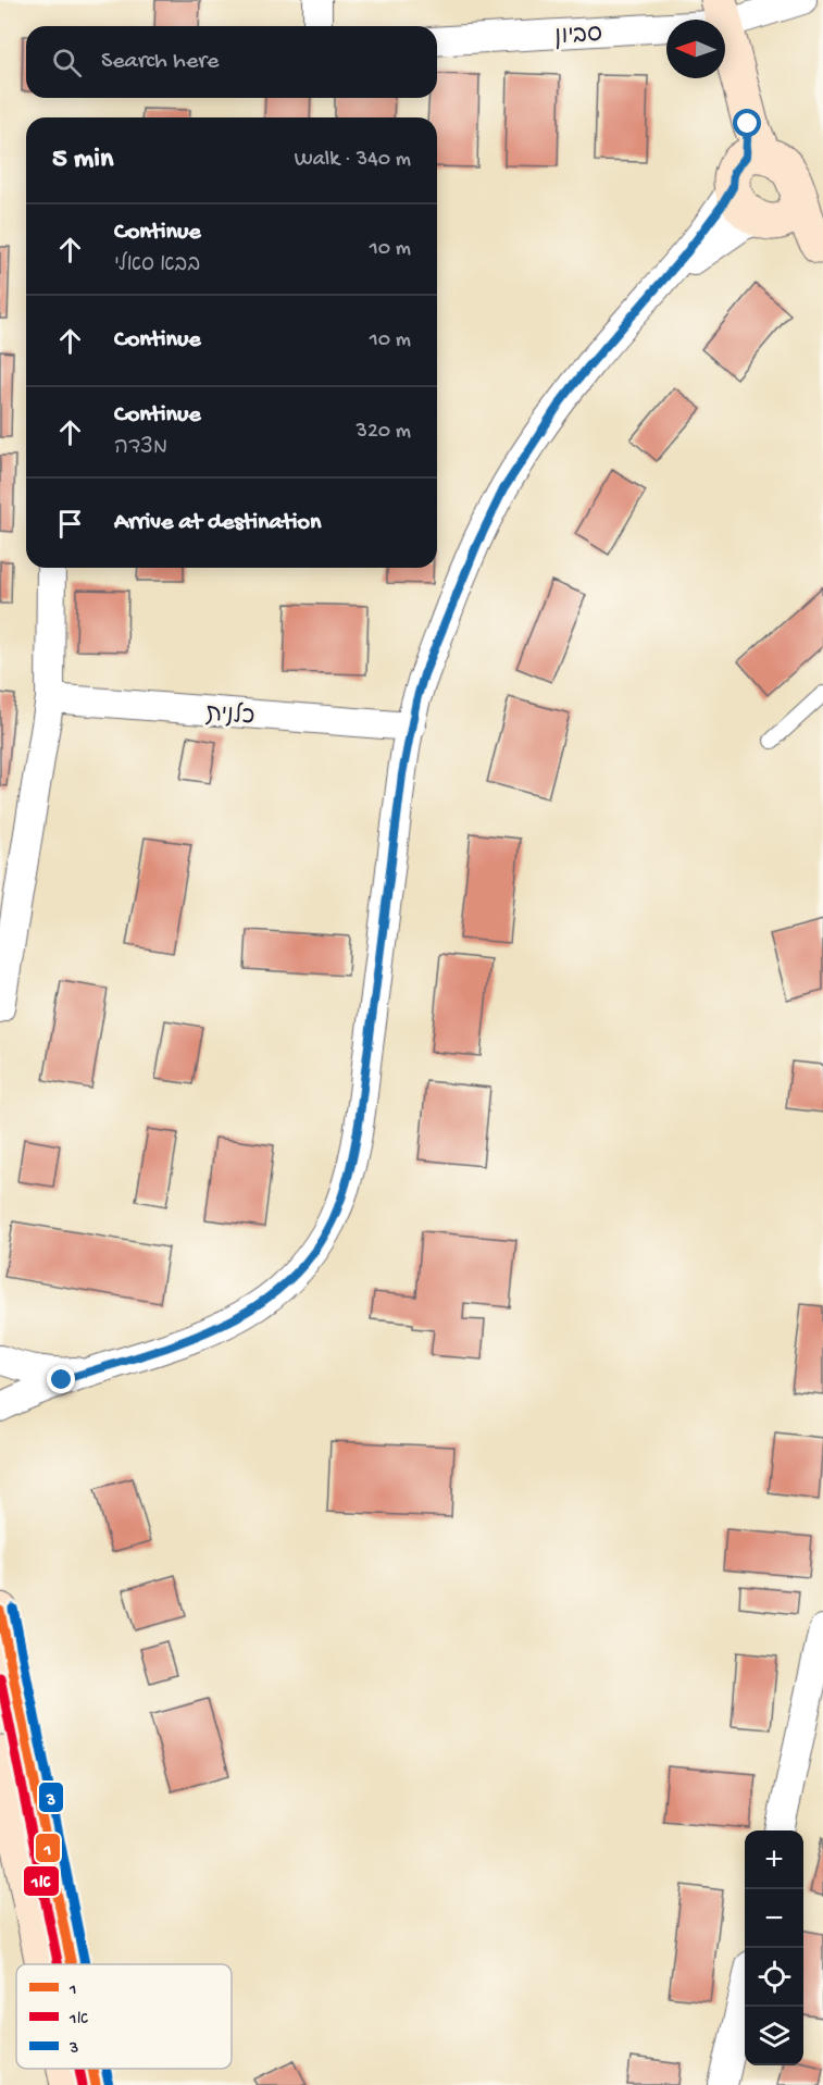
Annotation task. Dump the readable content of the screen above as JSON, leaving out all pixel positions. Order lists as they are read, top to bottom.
{
  "streets": {
    "street": ["סביון", "כלנית"]
  },
  "lines": ["transit line 3", "transit line 1", "transit line 1א"],
  "legend": ["1", "1א", "3"],
  "north": "left",
  "page": {
    "search": "Search here",
    "heading": ["5 min", "Walk · 340 m"],
    "list": [
      ["Continue", "בבא סאלי", "10 m"],
      ["Continue", "10 m"],
      ["Continue", "מצדה", "320 m"],
      "Arrive at destination"
    ],
    "map_buttons": ["+", "−"]
  }
}
